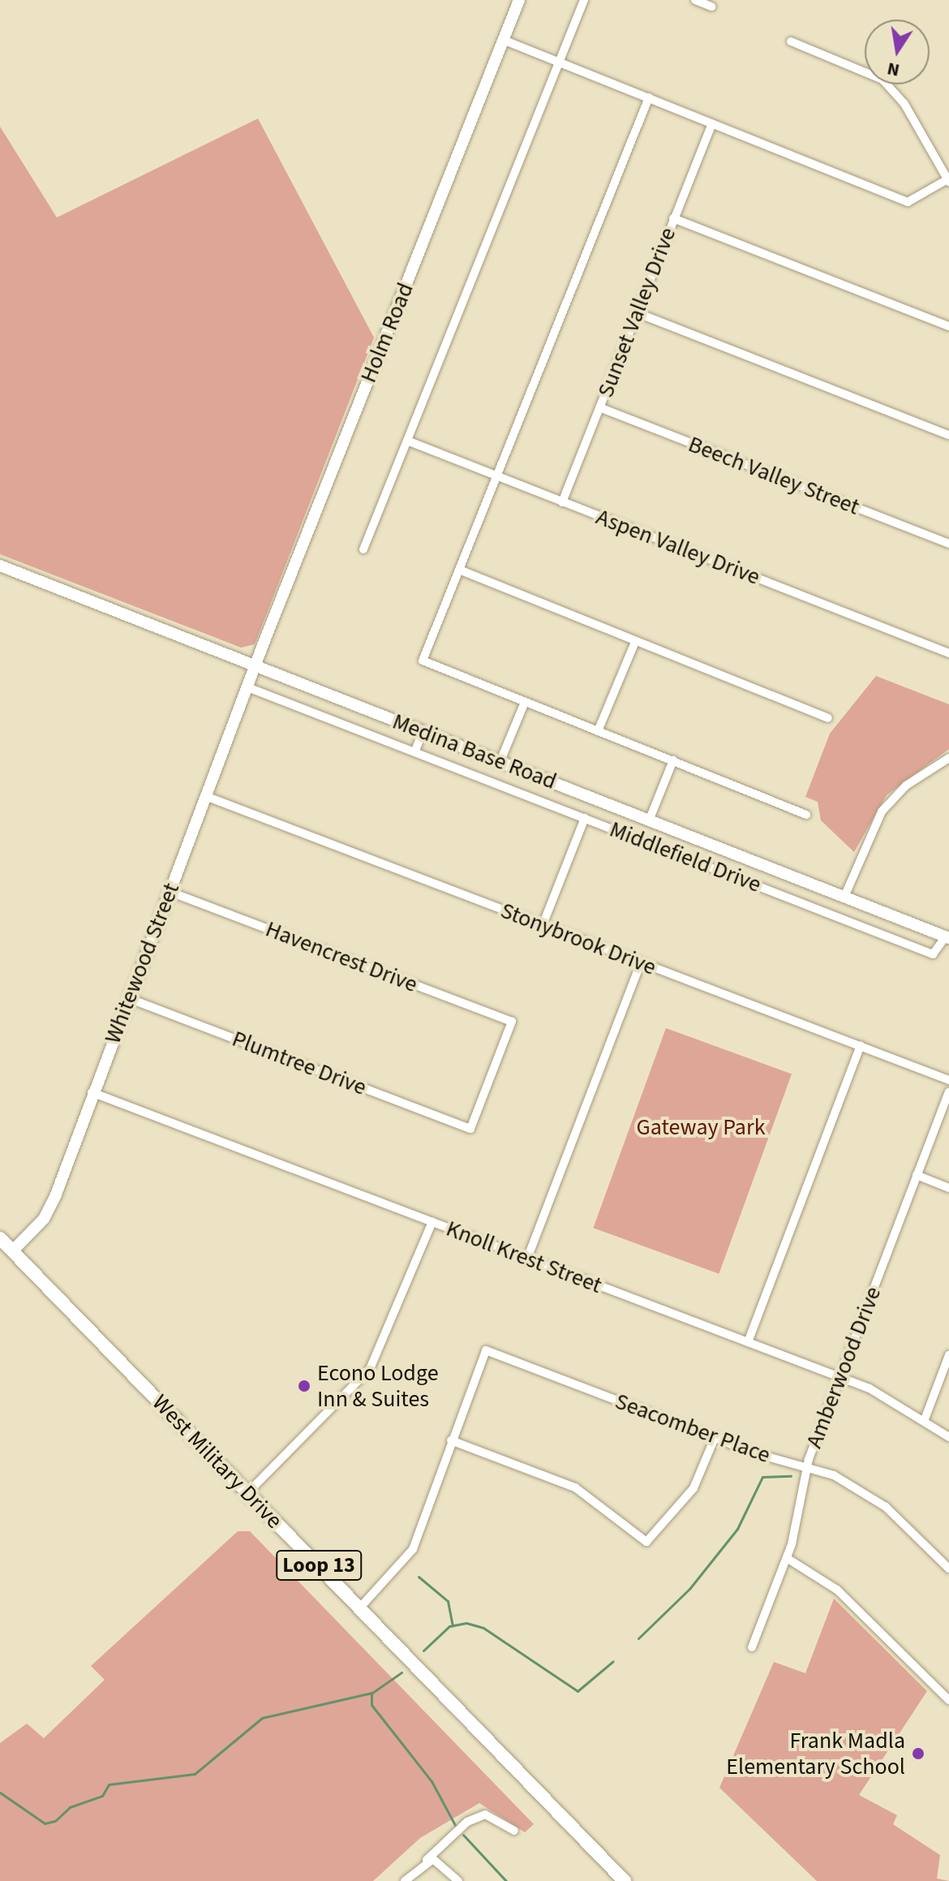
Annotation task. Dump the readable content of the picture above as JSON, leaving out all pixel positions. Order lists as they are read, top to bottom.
{
  "streets": {
    "main road": ["West Military Drive", "Loop 13"],
    "street": [
      "Sunset Valley Drive",
      "Holm Road",
      "Beech Valley Street",
      "Aspen Valley Drive",
      "Medina Base Road",
      "Middlefield Drive",
      "Stonybrook Drive",
      "Havencrest Drive",
      "Whitewood Street",
      "Plumtree Drive",
      "Knoll Krest Street",
      "Amberwood Drive",
      "Seacomber Place"
    ]
  },
  "crossings": [
    ["Sunset Valley Drive", "Beech Valley Street"],
    ["Sunset Valley Drive", "Aspen Valley Drive"],
    ["Holm Road", "Medina Base Road"],
    ["Holm Road", "Whitewood Street"],
    ["Medina Base Road", "Middlefield Drive"],
    ["Medina Base Road", "Whitewood Street"],
    ["Middlefield Drive", "Whitewood Street"],
    ["Stonybrook Drive", "Whitewood Street"],
    ["Havencrest Drive", "Whitewood Street"],
    ["Havencrest Drive", "Plumtree Drive"],
    ["Whitewood Street", "Plumtree Drive"],
    ["Whitewood Street", "Knoll Krest Street"],
    ["Whitewood Street", "West Military Drive"],
    ["Knoll Krest Street", "Amberwood Drive"],
    ["Amberwood Drive", "Seacomber Place"]
  ],
  "parks": ["Gateway Park"],
  "places": ["Econo Lodge Inn & Suites", "Frank Madla Elementary School"],
  "north": "bottom"
}
